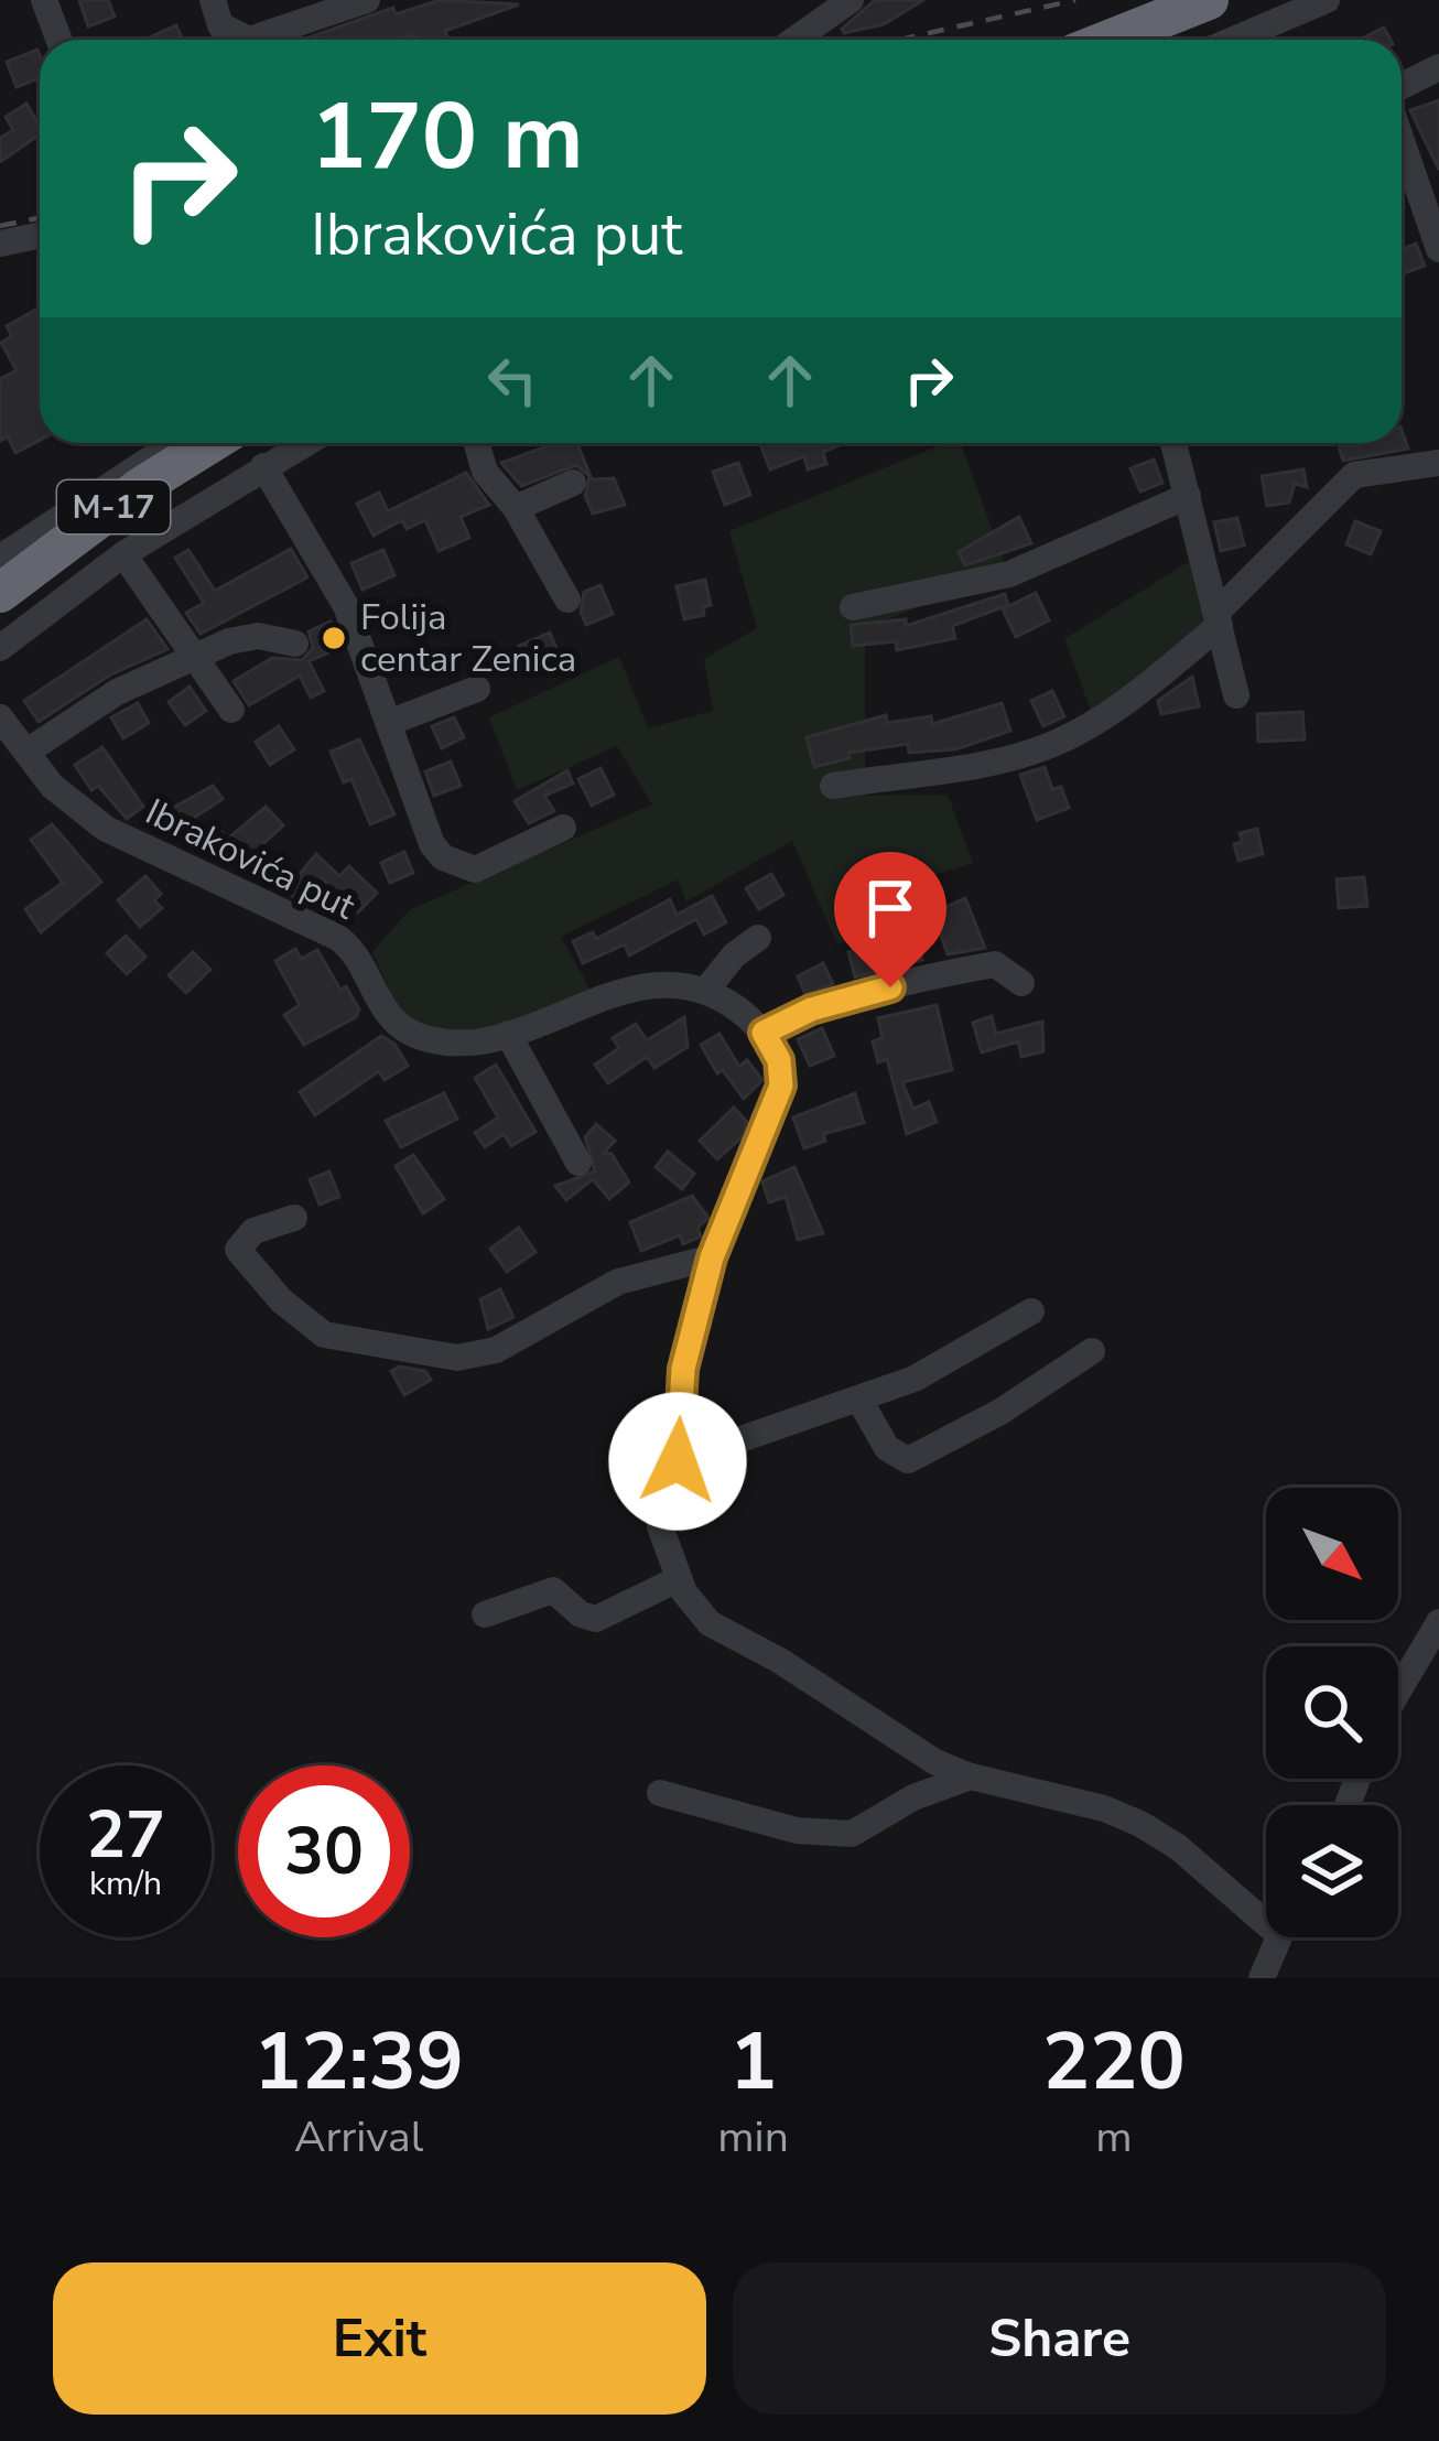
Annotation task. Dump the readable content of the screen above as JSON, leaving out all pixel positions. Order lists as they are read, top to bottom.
{
  "streets": {
    "highway": ["M-17"],
    "street": ["Ibrakovića put"]
  },
  "places": ["Folija centar Zenica"],
  "north": "bottom right",
  "page": {
    "turn": ["170 m", "Ibrakovića put"],
    "speed": "27 km/h",
    "limit": "30",
    "eta": [
      "12:39",
      "Arrival",
      "1",
      "min",
      "220",
      "m"
    ],
    "buttons": ["Exit", "Share"]
  }
}
